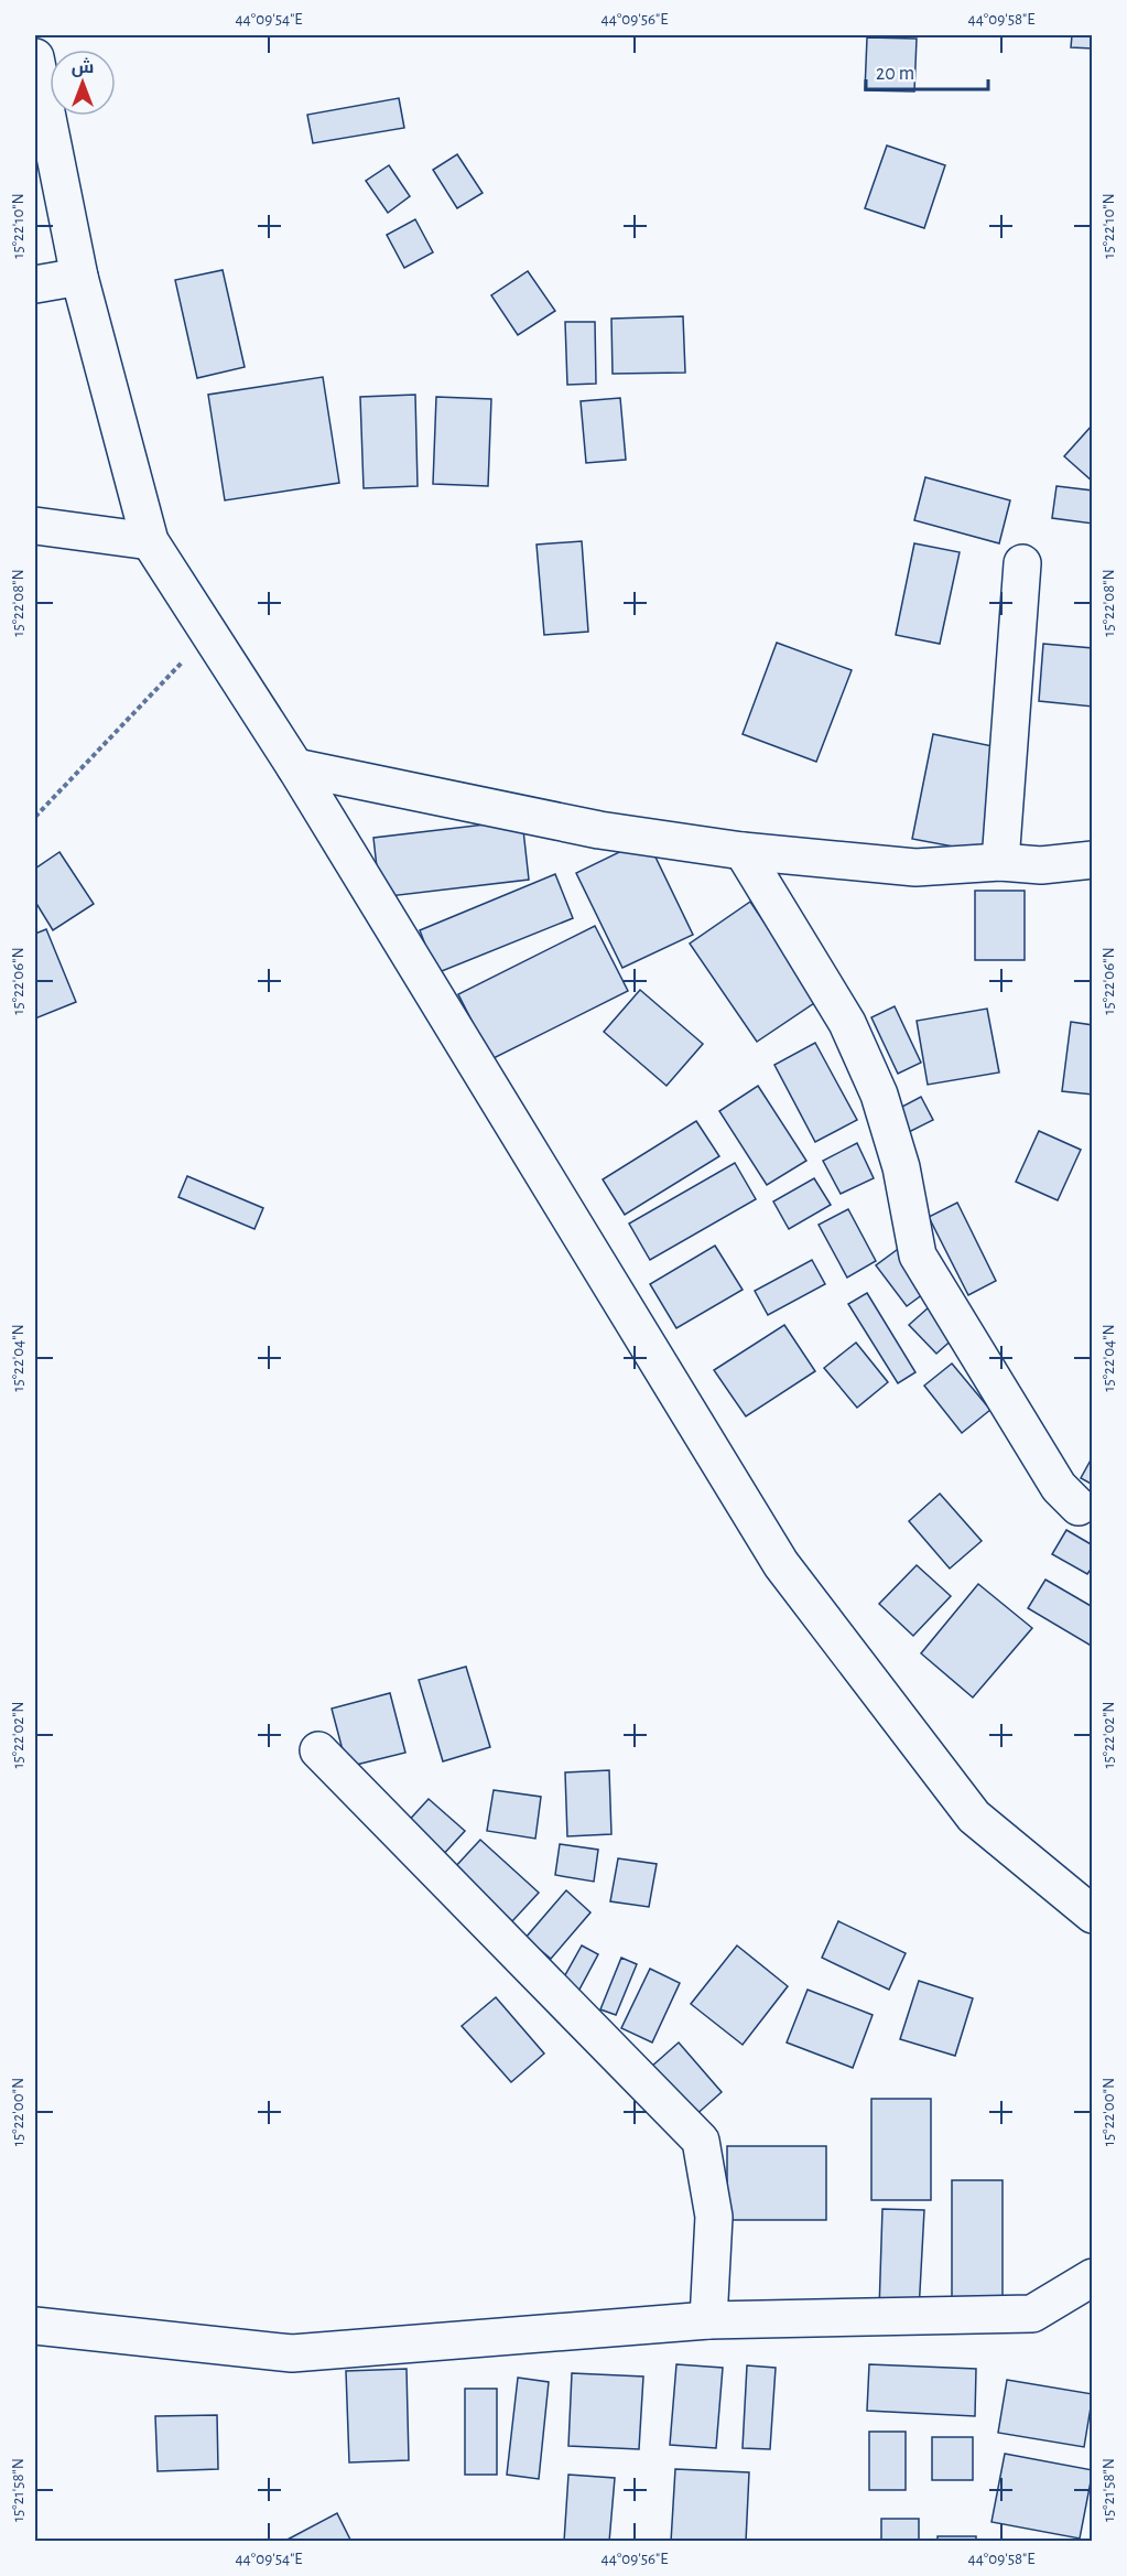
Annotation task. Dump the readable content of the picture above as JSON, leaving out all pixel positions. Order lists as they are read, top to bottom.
{
  "scale_bar": "20 m",
  "north": "top",
  "coordinates": [
    "44°09'54\"E",
    "44°09'56\"E",
    "44°09'58\"E",
    "15°22'10\"N",
    "15°22'08\"N",
    "15°22'06\"N",
    "15°22'04\"N",
    "15°22'02\"N",
    "15°22'00\"N",
    "15°21'58\"N"
  ]
}
